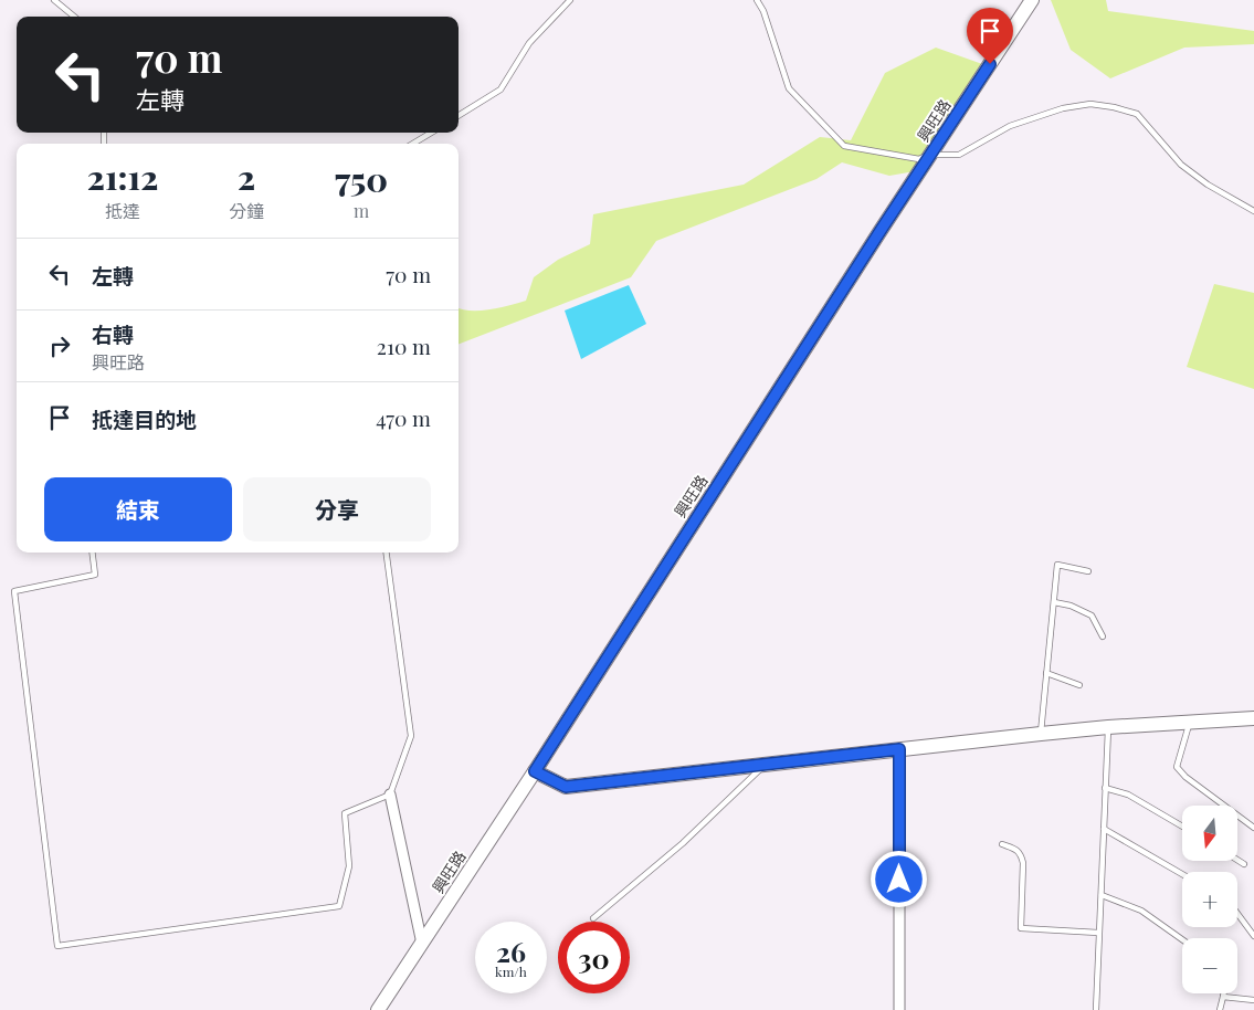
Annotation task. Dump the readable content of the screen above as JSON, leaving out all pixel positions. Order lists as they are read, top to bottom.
{
  "streets": {
    "street": ["興旺路"]
  },
  "north": "bottom",
  "page": {
    "turn": ["70 m", "左轉"],
    "eta": [
      "21:12",
      "抵達",
      "2",
      "分鐘",
      "750",
      "m"
    ],
    "list": [
      {
        "name": "左轉",
        "value": "70 m"
      },
      {
        "name": "右轉",
        "note": "興旺路",
        "value": "210 m"
      },
      {
        "name": "抵達目的地",
        "value": "470 m"
      }
    ],
    "buttons": ["結束", "分享"],
    "map_buttons": ["+", "−"],
    "speed": "26 km/h",
    "limit": "30"
  }
}
